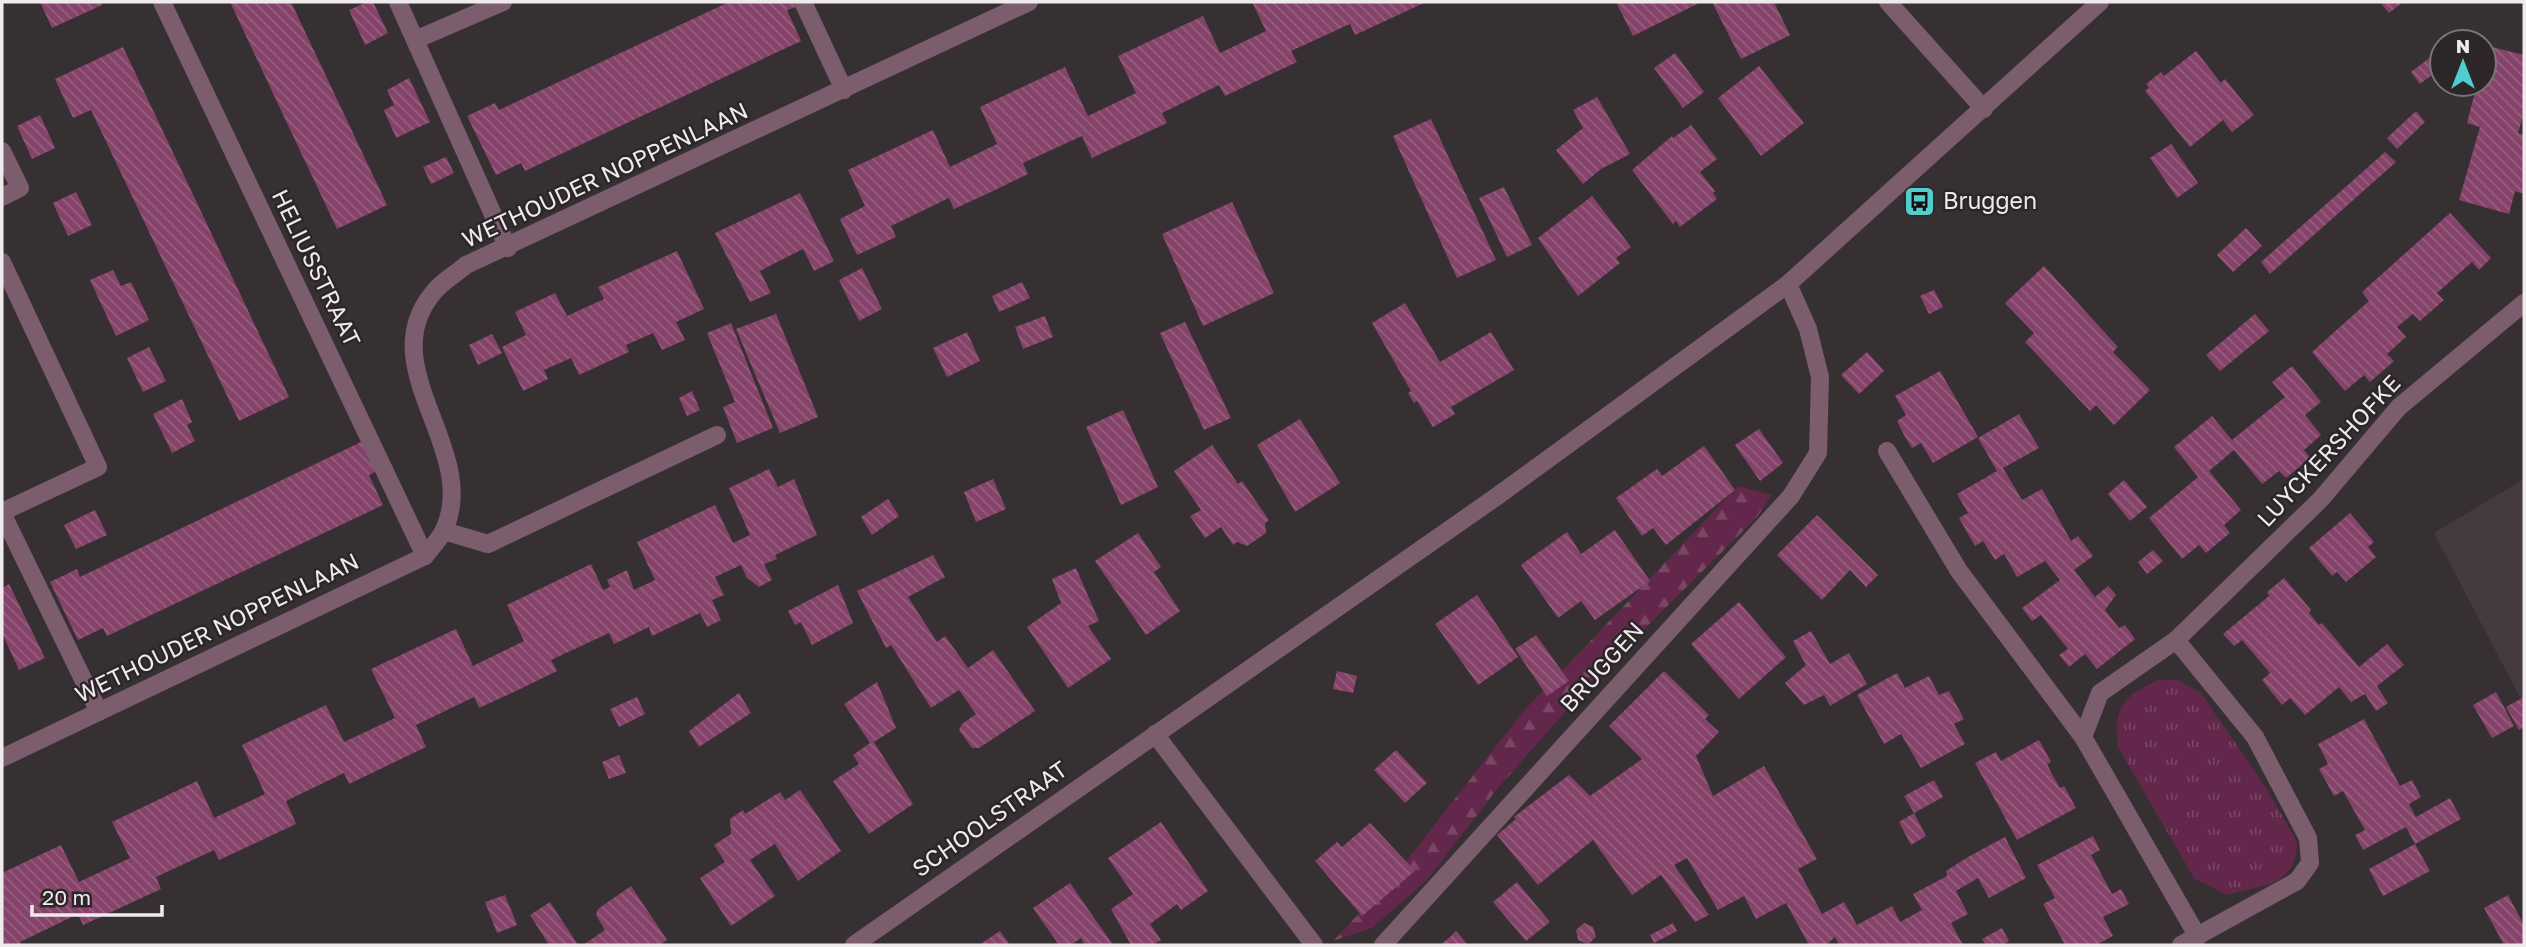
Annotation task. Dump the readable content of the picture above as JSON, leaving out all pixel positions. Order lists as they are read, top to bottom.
{
  "streets": {
    "street": [
      "WETHOUDER NOPPENLAAN",
      "HELIUSSTRAAT",
      "LUYCKERSHOFKE",
      "BRUGGEN",
      "SCHOOLSTRAAT"
    ]
  },
  "crossings": [
    ["WETHOUDER NOPPENLAAN", "HELIUSSTRAAT"]
  ],
  "places": {
    "bus stop": ["Bruggen"]
  },
  "scale_bar": "20 m",
  "north": "top"
}
